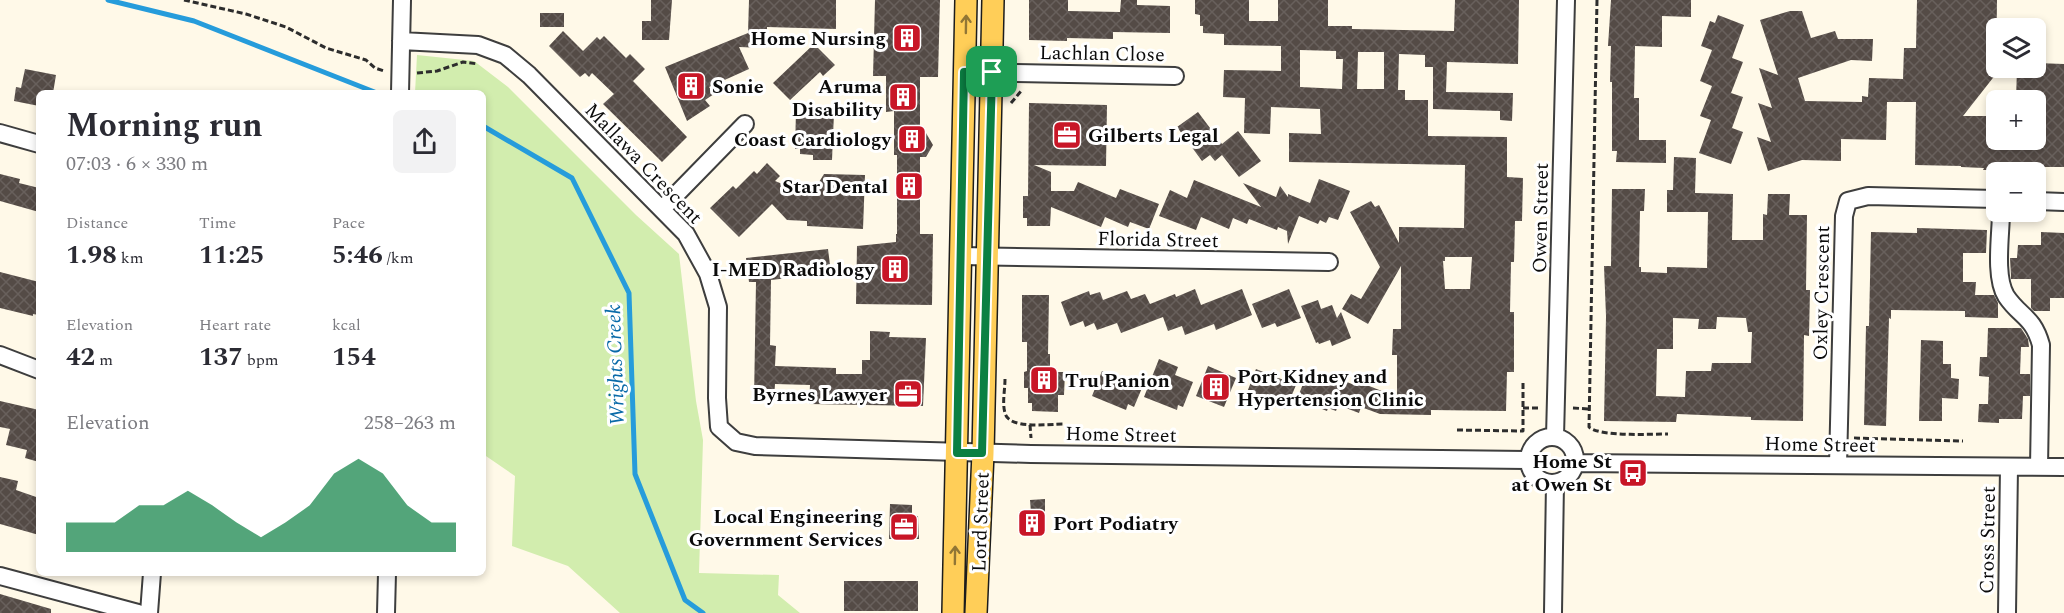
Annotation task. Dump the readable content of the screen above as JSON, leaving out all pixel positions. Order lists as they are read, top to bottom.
{
  "streets": {
    "main road": ["Lord Street"],
    "street": [
      "Lachlan Close",
      "Mallawa Crescent",
      "Owen Street",
      "Florida Street",
      "Oxley Crescent",
      "Home Street",
      "Cross Street"
    ]
  },
  "crossings": [
    ["Lachlan Close", "Lord Street"],
    ["Mallawa Crescent", "Home Street"],
    ["Owen Street", "Home Street"],
    ["Florida Street", "Lord Street"],
    ["Oxley Crescent", "Home Street"],
    ["Home Street", "Lord Street"],
    ["Home Street", "Cross Street"]
  ],
  "water": ["Wrights Creek"],
  "places": {
    "building": [
      "Home Nursing",
      "Sonie",
      "Aruma Disability",
      "Coast Cardiology",
      "Star Dental",
      "I-MED Radiology",
      "Tru Panion",
      "Port Kidney and Hypertension Clinic",
      "Port Podiatry"
    ],
    "office": ["Gilberts Legal", "Byrnes Lawyer", "Local Engineering Government Services"],
    "bus stop": ["Home St at Owen St"]
  },
  "page": {
    "map_buttons": ["+", "−"],
    "heading": ["Morning run", "07:03 · 6 × 330 m"],
    "stats": [
      ["Distance", "1.98 km"],
      ["Time", "11:25"],
      ["Pace", "5:46 /km"],
      ["Elevation", "42 m"],
      ["Heart rate", "137 bpm"],
      ["kcal", "154"]
    ],
    "chart": ["Elevation", "258–263 m"]
  }
}
